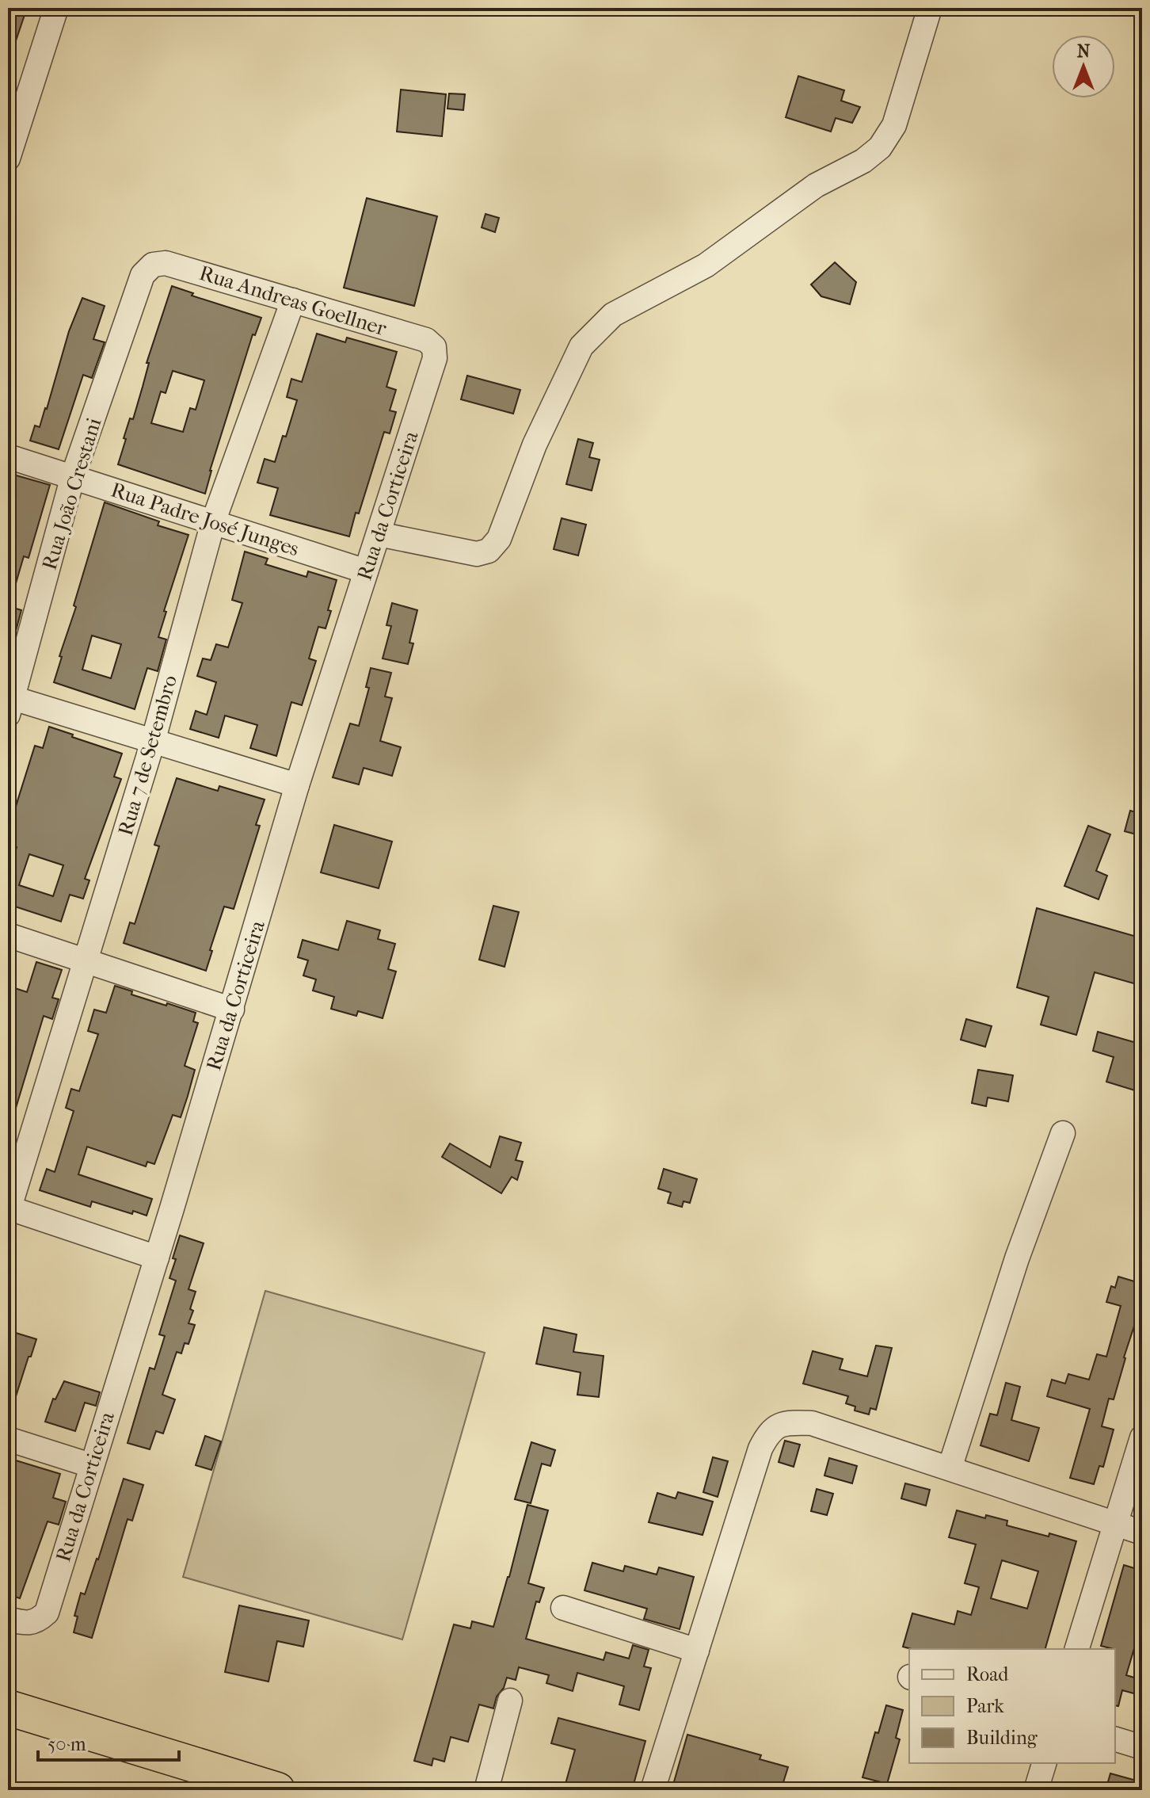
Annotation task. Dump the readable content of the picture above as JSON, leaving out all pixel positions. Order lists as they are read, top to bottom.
{
  "streets": {
    "street": [
      "Rua Andreas Goellner",
      "Rua João Crestani",
      "Rua da Corticeira",
      "Rua Padre José Junges",
      "Rua 7 de Setembro"
    ]
  },
  "crossings": [
    ["Rua Andreas Goellner", "Rua João Crestani"],
    ["Rua Andreas Goellner", "Rua da Corticeira"],
    ["Rua Andreas Goellner", "Rua 7 de Setembro"],
    ["Rua João Crestani", "Rua Padre José Junges"],
    ["Rua da Corticeira", "Rua Padre José Junges"],
    ["Rua Padre José Junges", "Rua 7 de Setembro"]
  ],
  "legend": ["Road", "Park", "Building"],
  "scale_bar": "50 m",
  "north": "top"
}
